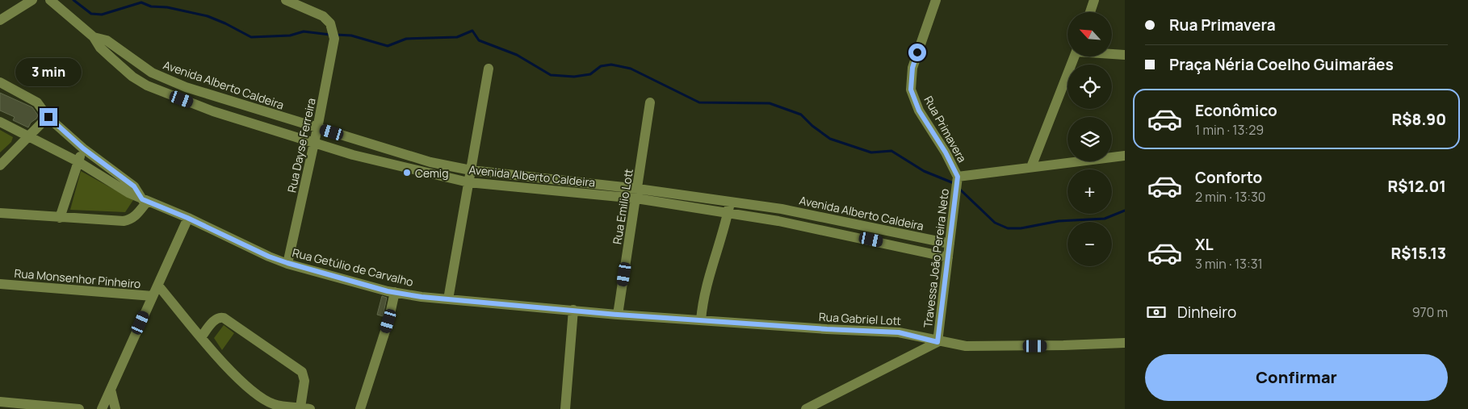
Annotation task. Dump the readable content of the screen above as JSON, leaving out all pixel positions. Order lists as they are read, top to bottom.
{
  "streets": {
    "street": [
      "Avenida Alberto Caldeira",
      "Rua Primavera",
      "Rua Dayse Ferreira",
      "Rua Emilio Lott",
      "Travessa João Pereira Neto",
      "Rua Getúlio de Carvalho",
      "Rua Monsenhor Pinheiro",
      "Rua Gabriel Lott"
    ]
  },
  "crossings": [
    ["Avenida Alberto Caldeira", "Rua Dayse Ferreira"],
    ["Avenida Alberto Caldeira", "Rua Emilio Lott"],
    ["Avenida Alberto Caldeira", "Travessa João Pereira Neto"],
    ["Rua Primavera", "Travessa João Pereira Neto"],
    ["Rua Dayse Ferreira", "Rua Getúlio de Carvalho"],
    ["Rua Emilio Lott", "Rua Getúlio de Carvalho"],
    ["Rua Emilio Lott", "Rua Gabriel Lott"],
    ["Travessa João Pereira Neto", "Rua Gabriel Lott"],
    ["Rua Getúlio de Carvalho", "Rua Gabriel Lott"]
  ],
  "places": ["Cemig"],
  "north": "top left",
  "page": {
    "banner": ["Rua Primavera", "Praça Néria Coelho Guimarães"],
    "map_buttons": ["+", "−"],
    "bubble": "3 min",
    "list": [
      {
        "name": "Econômico",
        "note": "1 min · 13:29",
        "value": "R$8.90"
      },
      {
        "name": "Conforto",
        "note": "2 min · 13:30",
        "value": "R$12.01"
      },
      {
        "name": "XL",
        "note": "3 min · 13:31",
        "value": "R$15.13"
      }
    ],
    "pay": ["Dinheiro", "970 m"],
    "buttons": "Confirmar"
  }
}
